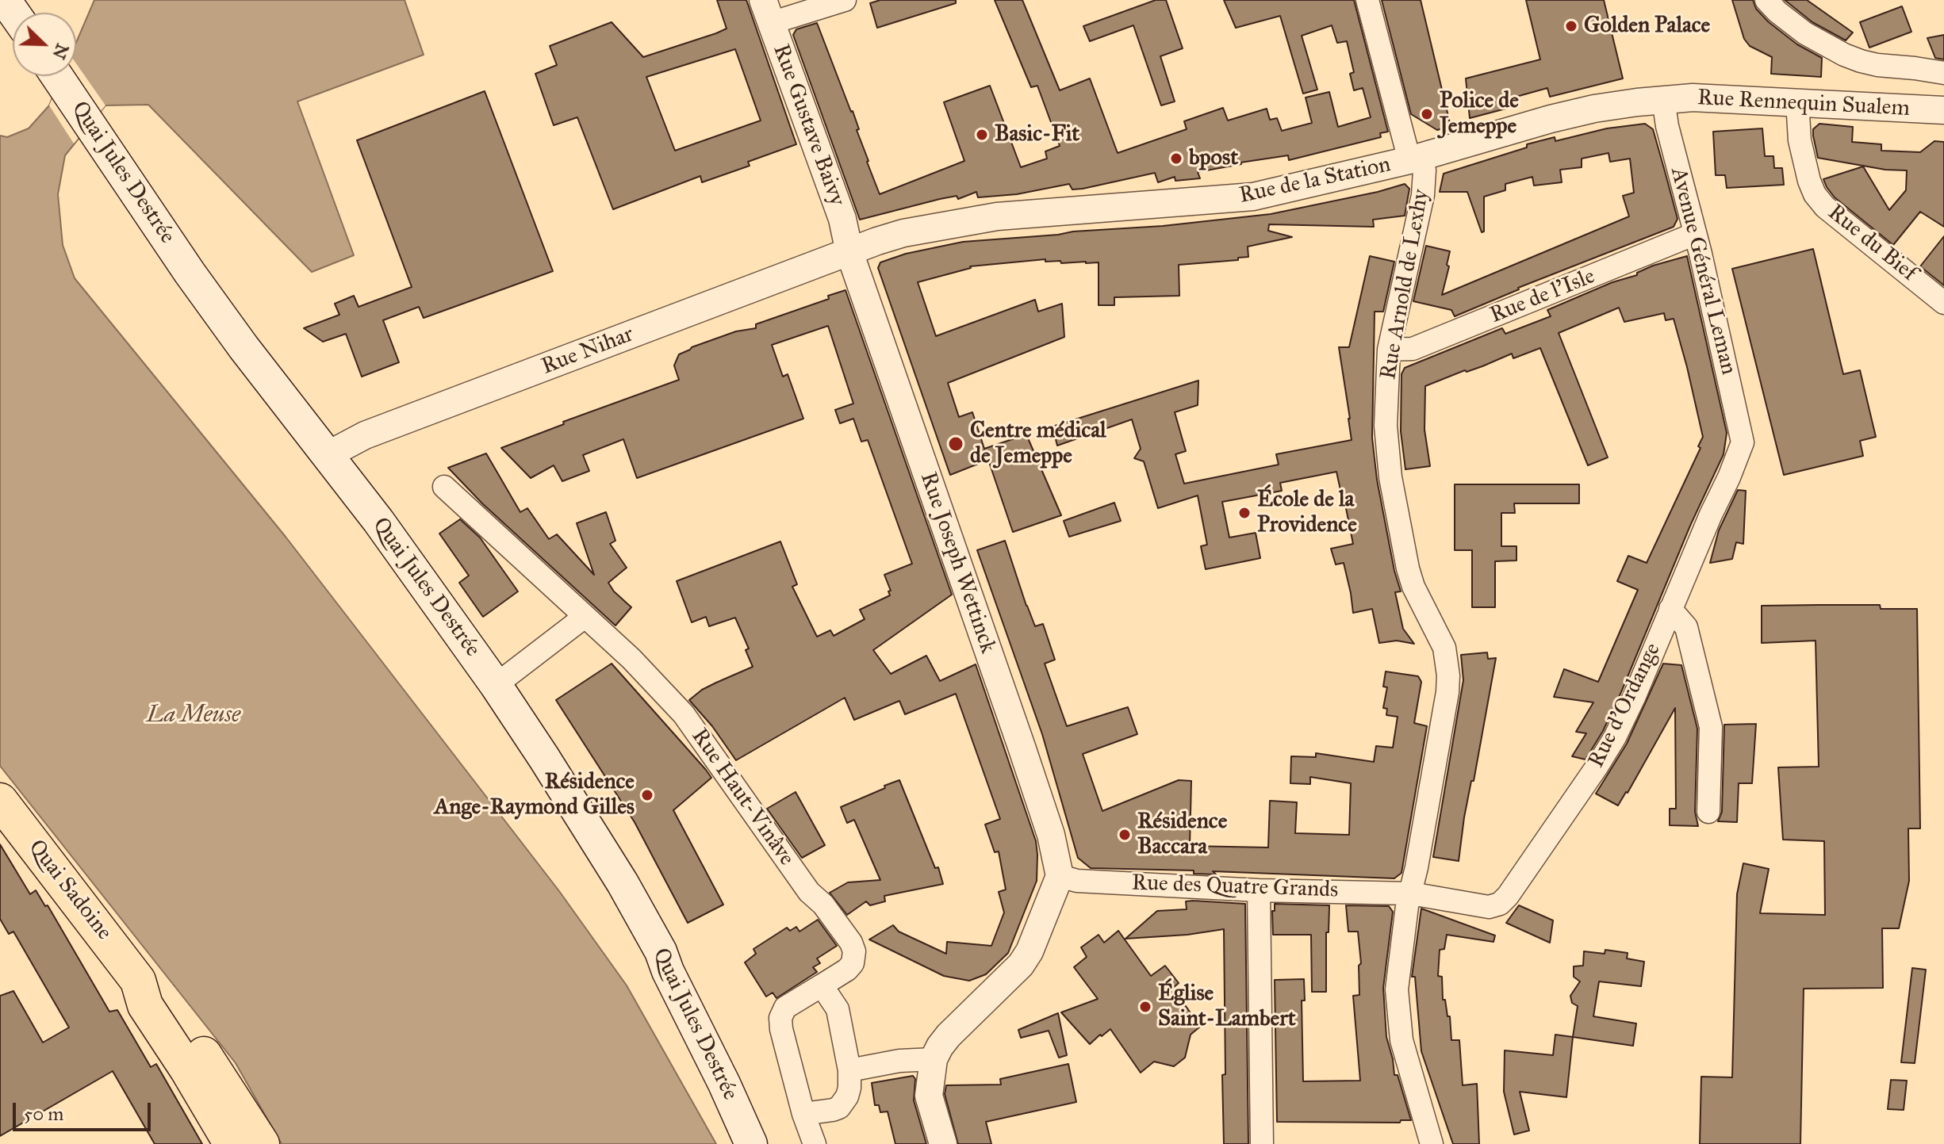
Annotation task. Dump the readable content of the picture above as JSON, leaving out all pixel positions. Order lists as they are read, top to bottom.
{
  "streets": {
    "main road": ["Quai Jules Destrée", "Quai Sadoine"],
    "street": [
      "Rue Rennequin Sualem",
      "Rue Gustave Baivy",
      "Rue de la Station",
      "Rue du Bief",
      "Avenue Général Leman",
      "Rue Arnold de Lexhy",
      "Rue de l'Isle",
      "Rue Nihar",
      "Rue Joseph Wettinck",
      "Rue d'Ordange",
      "Rue Haut-Vinâve",
      "Rue des Quatre Grands"
    ]
  },
  "crossings": [
    ["Rue Rennequin Sualem", "Rue de la Station"],
    ["Rue Rennequin Sualem", "Rue du Bief"],
    ["Rue Rennequin Sualem", "Avenue Général Leman"],
    ["Rue Gustave Baivy", "Rue de la Station"],
    ["Rue Gustave Baivy", "Rue Nihar"],
    ["Rue Gustave Baivy", "Rue Joseph Wettinck"],
    ["Quai Jules Destrée", "Rue Nihar"],
    ["Rue de la Station", "Avenue Général Leman"],
    ["Rue de la Station", "Rue Arnold de Lexhy"],
    ["Rue de la Station", "Rue Nihar"],
    ["Rue de la Station", "Rue Joseph Wettinck"],
    ["Avenue Général Leman", "Rue de l'Isle"],
    ["Avenue Général Leman", "Rue d'Ordange"],
    ["Rue Arnold de Lexhy", "Rue de l'Isle"],
    ["Rue Arnold de Lexhy", "Rue d'Ordange"],
    ["Rue Arnold de Lexhy", "Rue des Quatre Grands"],
    ["Rue Nihar", "Rue Joseph Wettinck"],
    ["Rue Joseph Wettinck", "Rue des Quatre Grands"],
    ["Rue d'Ordange", "Rue des Quatre Grands"]
  ],
  "water": ["La Meuse"],
  "places": [
    "Golden Palace",
    "Police de Jemeppe",
    "Basic-Fit",
    "bpost",
    "Centre médical de Jemeppe",
    "École de la Providence",
    "Résidence Ange-Raymond Gilles",
    "Résidence Baccara",
    "Église Saint-Lambert"
  ],
  "scale_bar": "50 m",
  "north": "bottom right"
}
